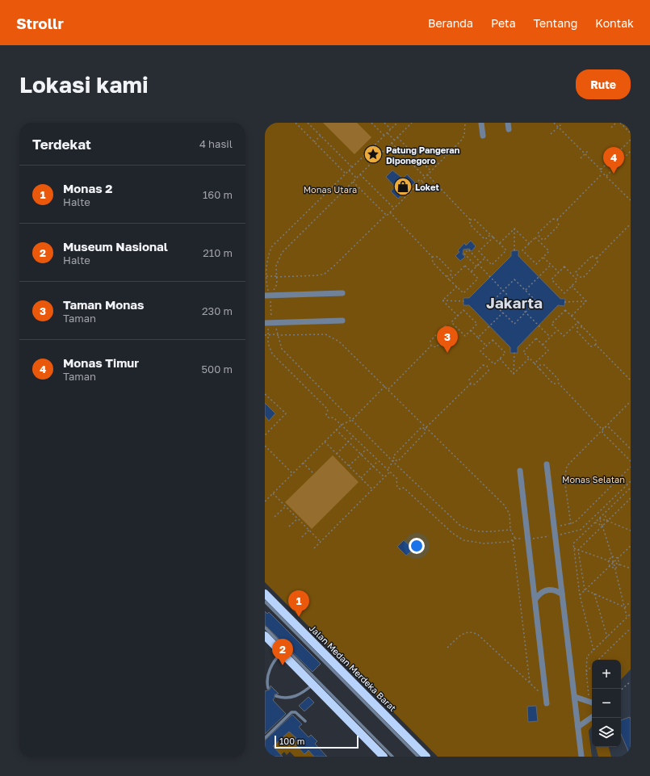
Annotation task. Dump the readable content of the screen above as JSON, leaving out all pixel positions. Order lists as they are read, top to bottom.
{
  "streets": {
    "main road": ["Jalan Medan Merdeka Barat"]
  },
  "districts": ["Jakarta"],
  "parks": ["Monas Utara", "Monas Selatan"],
  "places": {
    "place": ["Patung Pangeran Diponegoro"],
    "shop": ["Loket"]
  },
  "scale_bar": "100 m",
  "page": {
    "header": "Strollr",
    "nav": [
      "Beranda",
      "Peta",
      "Tentang",
      "Kontak"
    ],
    "buttons": "Rute",
    "title": "Lokasi kami",
    "heading": ["Terdekat", "4 hasil"],
    "pins": [
      "4",
      "3",
      "1",
      "2"
    ],
    "list": [
      {
        "mark": "1",
        "name": "Monas 2",
        "note": "Halte",
        "value": "160 m"
      },
      {
        "mark": "2",
        "name": "Museum Nasional",
        "note": "Halte",
        "value": "210 m"
      },
      {
        "mark": "3",
        "name": "Taman Monas",
        "note": "Taman",
        "value": "230 m"
      },
      {
        "mark": "4",
        "name": "Monas Timur",
        "note": "Taman",
        "value": "500 m"
      }
    ],
    "map_buttons": ["+", "−"],
    "scale": "100 m"
  }
}
